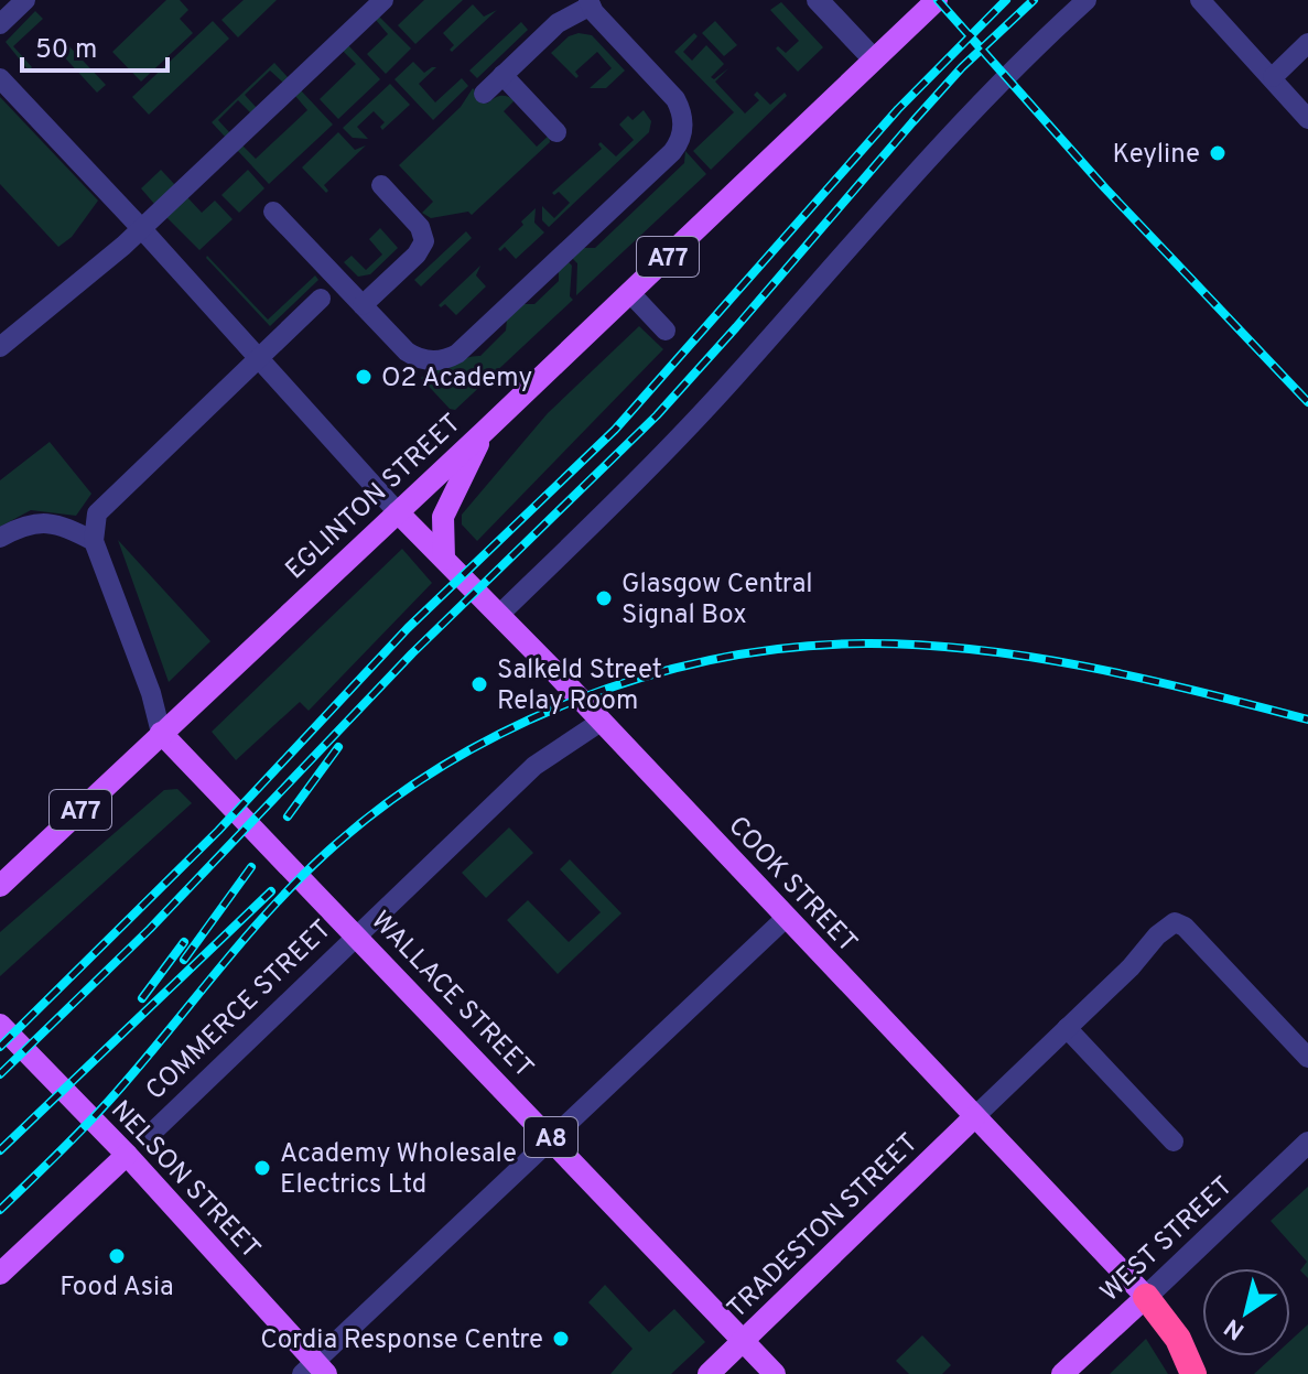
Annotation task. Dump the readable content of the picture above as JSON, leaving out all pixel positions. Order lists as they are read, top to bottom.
{
  "streets": {
    "main road": [
      "A77",
      "EGLINTON STREET",
      "COOK STREET",
      "WALLACE STREET",
      "A8",
      "NELSON STREET",
      "TRADESTON STREET",
      "WEST STREET"
    ],
    "street": ["COMMERCE STREET"]
  },
  "crossings": [
    ["EGLINTON STREET", "COOK STREET"],
    ["EGLINTON STREET", "WALLACE STREET"],
    ["COOK STREET", "COMMERCE STREET"],
    ["COOK STREET", "TRADESTON STREET"],
    ["COOK STREET", "WEST STREET"],
    ["WALLACE STREET", "COMMERCE STREET"],
    ["WALLACE STREET", "TRADESTON STREET"]
  ],
  "places": [
    "Keyline",
    "O2 Academy",
    "Glasgow Central Signal Box",
    "Salkeld Street Relay Room",
    "Academy Wholesale Electrics Ltd",
    "Food Asia",
    "Cordia Response Centre"
  ],
  "scale_bar": "50 m",
  "north": "bottom left"
}
